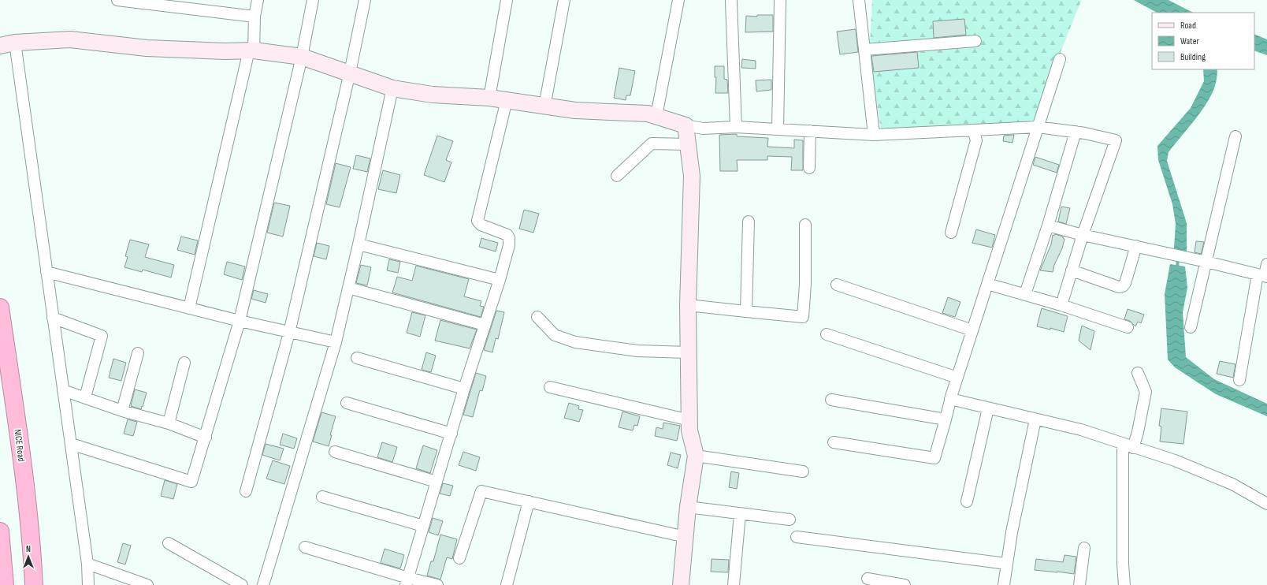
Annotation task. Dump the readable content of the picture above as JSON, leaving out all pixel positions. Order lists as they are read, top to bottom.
{
  "streets": {
    "highway": ["NICE Road"]
  },
  "legend": ["Road", "Water", "Building"],
  "north": "top"
}
